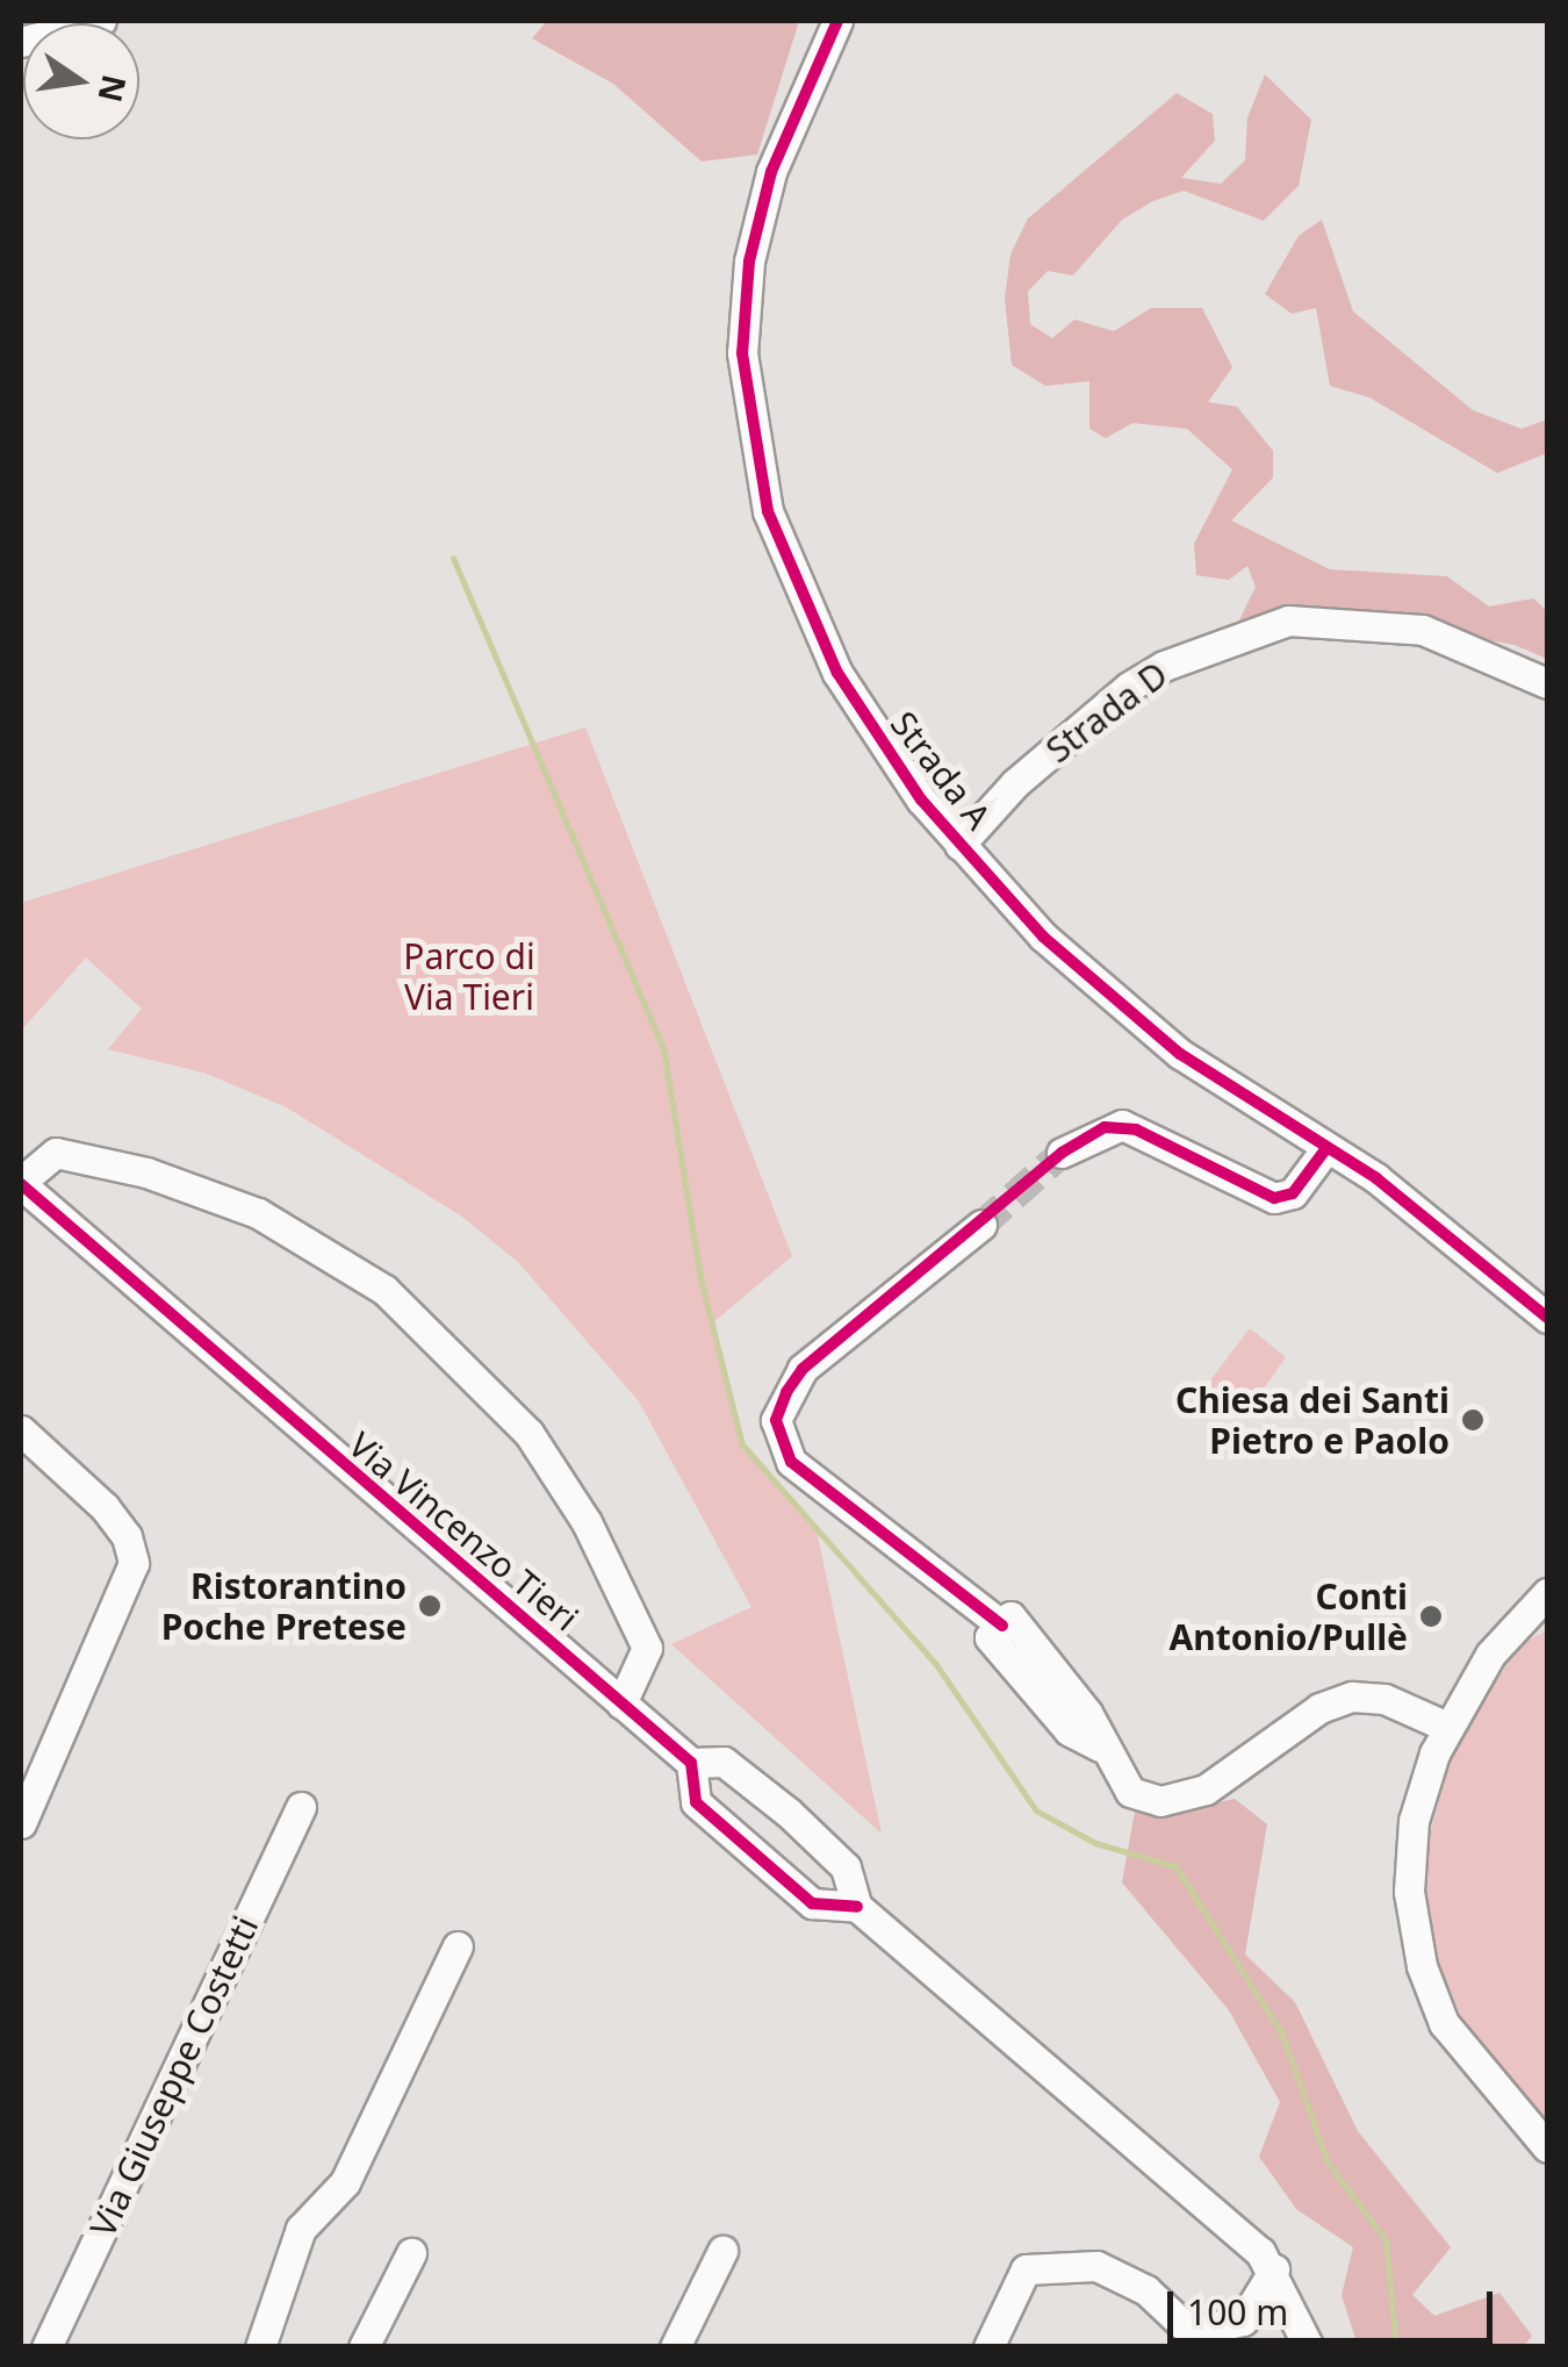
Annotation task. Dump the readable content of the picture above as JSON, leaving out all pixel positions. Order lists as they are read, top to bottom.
{
  "streets": {
    "street": [
      "Strada D",
      "Strada A",
      "Via Vincenzo Tieri",
      "Via Giuseppe Costetti"
    ]
  },
  "crossings": [
    ["Strada D", "Strada A"]
  ],
  "parks": ["Parco di Via Tieri"],
  "places": ["Chiesa dei Santi Pietro e Paolo", "Ristorantino Poche Pretese", "Conti Antonio/Pullè"],
  "scale_bar": "100 m",
  "north": "right"
}
